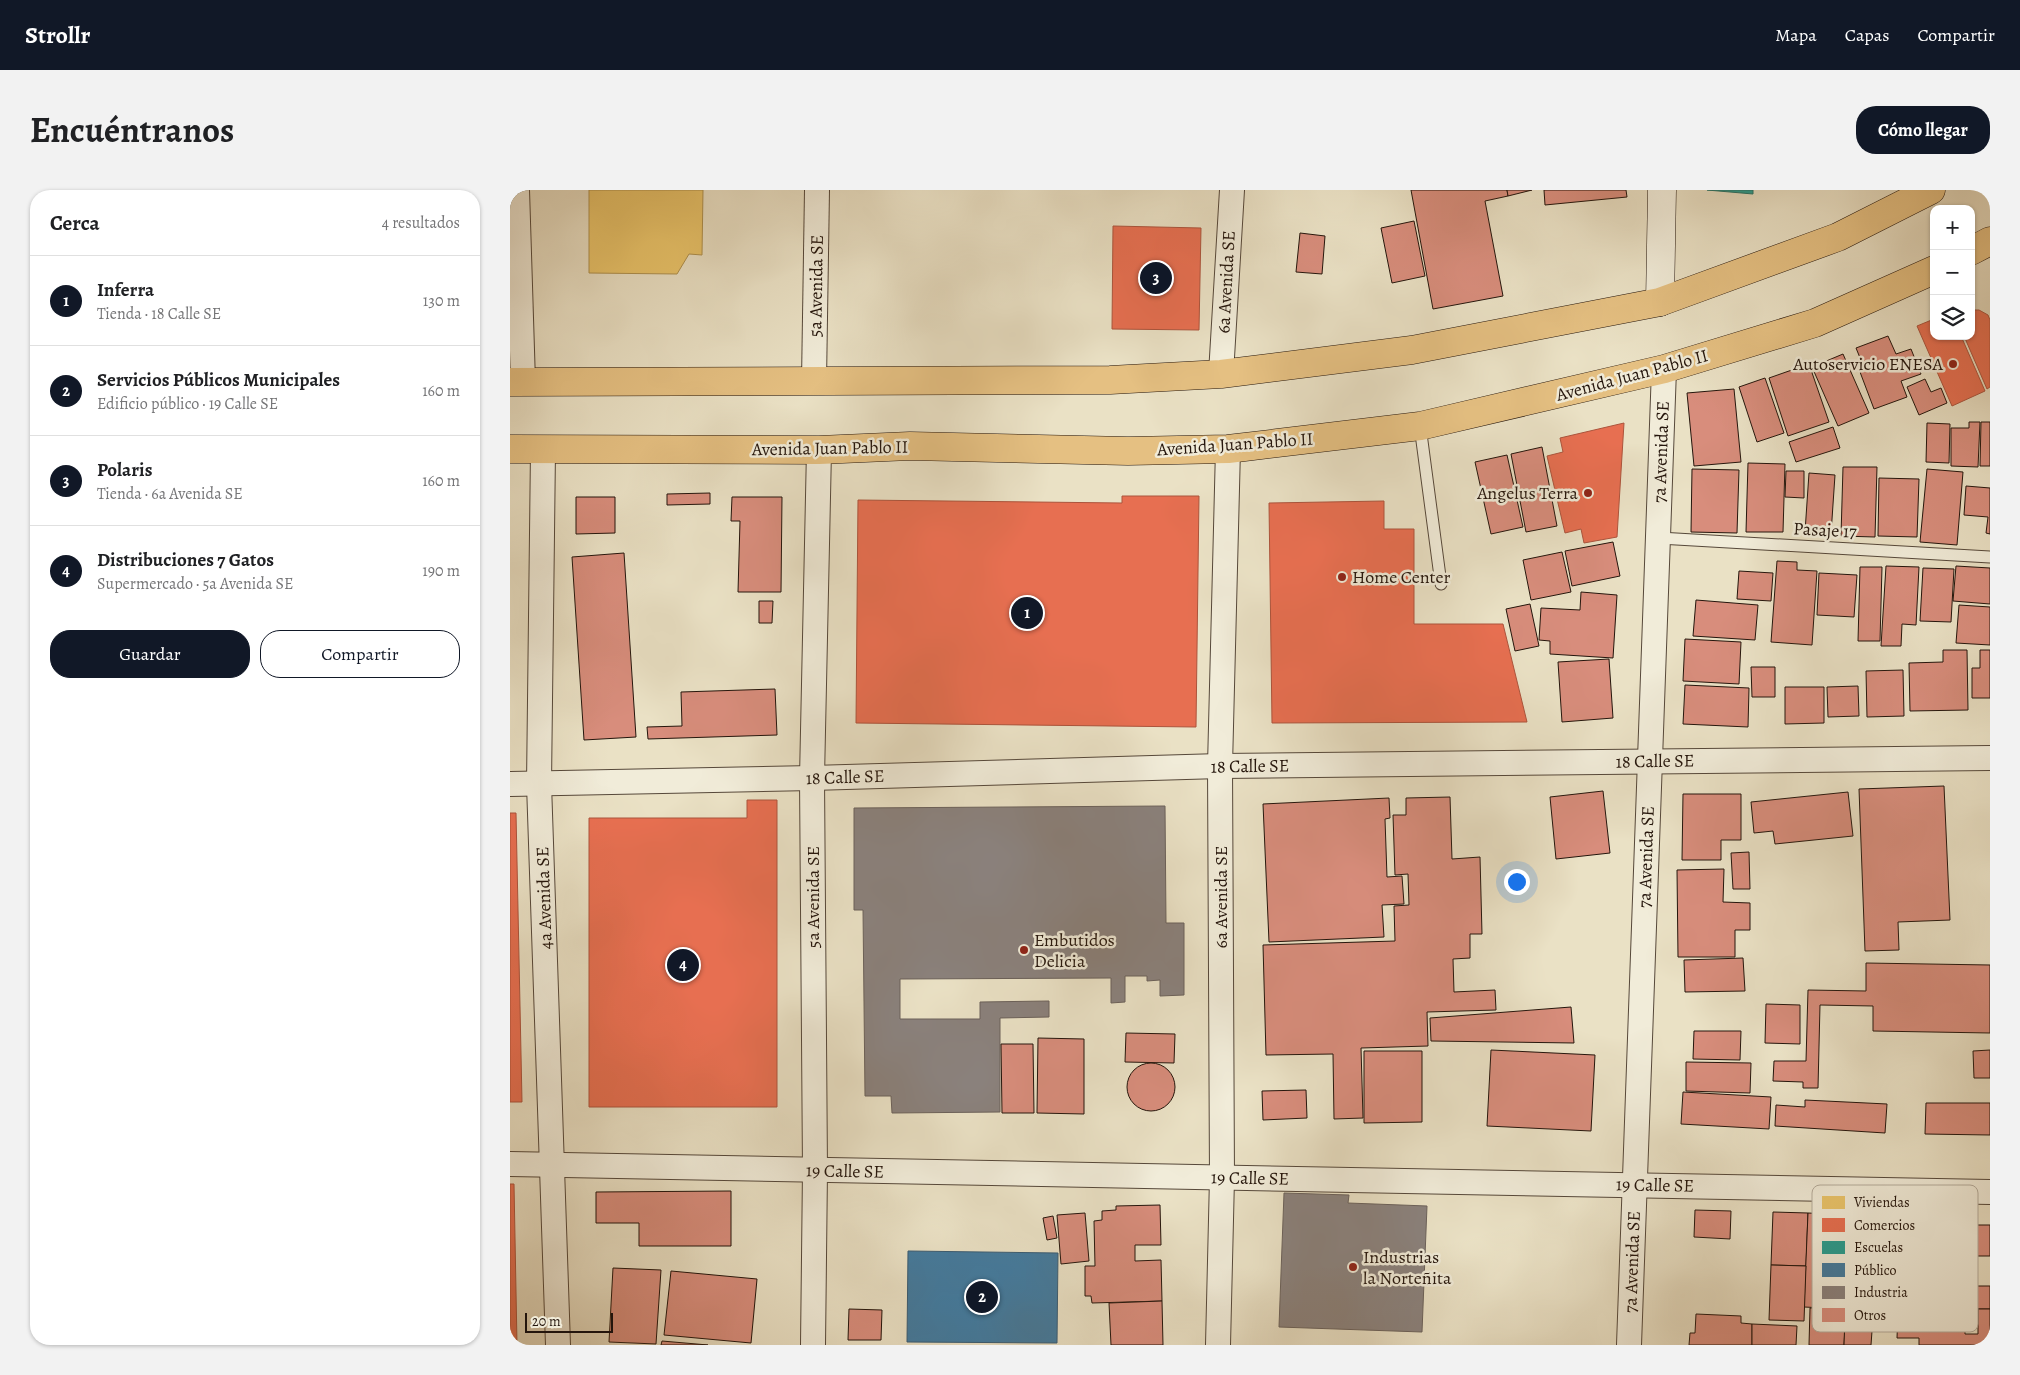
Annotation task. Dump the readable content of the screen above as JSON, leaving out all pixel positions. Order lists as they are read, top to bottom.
{
  "streets": {
    "highway": ["Avenida Juan Pablo II"],
    "street": [
      "6a Avenida SE",
      "5a Avenida SE",
      "7a Avenida SE",
      "18 Calle SE",
      "4a Avenida SE",
      "19 Calle SE"
    ],
    "lane": ["Pasaje 17"]
  },
  "crossings": [
    ["6a Avenida SE", "Avenida Juan Pablo II"],
    ["6a Avenida SE", "18 Calle SE"],
    ["6a Avenida SE", "19 Calle SE"],
    ["5a Avenida SE", "Avenida Juan Pablo II"],
    ["5a Avenida SE", "18 Calle SE"],
    ["5a Avenida SE", "19 Calle SE"],
    ["Avenida Juan Pablo II", "7a Avenida SE"],
    ["Avenida Juan Pablo II", "4a Avenida SE"],
    ["7a Avenida SE", "Pasaje 17"],
    ["7a Avenida SE", "18 Calle SE"],
    ["7a Avenida SE", "19 Calle SE"],
    ["18 Calle SE", "4a Avenida SE"],
    ["4a Avenida SE", "19 Calle SE"]
  ],
  "places": [
    "Autoservicio ENESA",
    "Angelus Terra",
    "Home Center",
    "Embutidos Delicia",
    "Industrias la Norteñita"
  ],
  "legend": [
    "Viviendas",
    "Comercios",
    "Escuelas",
    "Público",
    "Industria",
    "Otros"
  ],
  "scale_bar": "20 m",
  "page": {
    "header": "Strollr",
    "nav": ["Mapa", "Capas", "Compartir"],
    "title": "Encuéntranos",
    "buttons": [
      "Cómo llegar",
      ["Guardar", "Compartir"]
    ],
    "heading": ["Cerca", "4 resultados"],
    "map_buttons": ["+", "−"],
    "list": [
      {
        "mark": "1",
        "name": "Inferra",
        "note": "Tienda · 18 Calle SE",
        "value": "130 m"
      },
      {
        "mark": "2",
        "name": "Servicios Públicos Municipales",
        "note": "Edificio público · 19 Calle SE",
        "value": "160 m"
      },
      {
        "mark": "3",
        "name": "Polaris",
        "note": "Tienda · 6a Avenida SE",
        "value": "160 m"
      },
      {
        "mark": "4",
        "name": "Distribuciones 7 Gatos",
        "note": "Supermercado · 5a Avenida SE",
        "value": "190 m"
      }
    ],
    "pins": [
      "3",
      "1",
      "4",
      "2"
    ],
    "scale": "20 m"
  }
}
